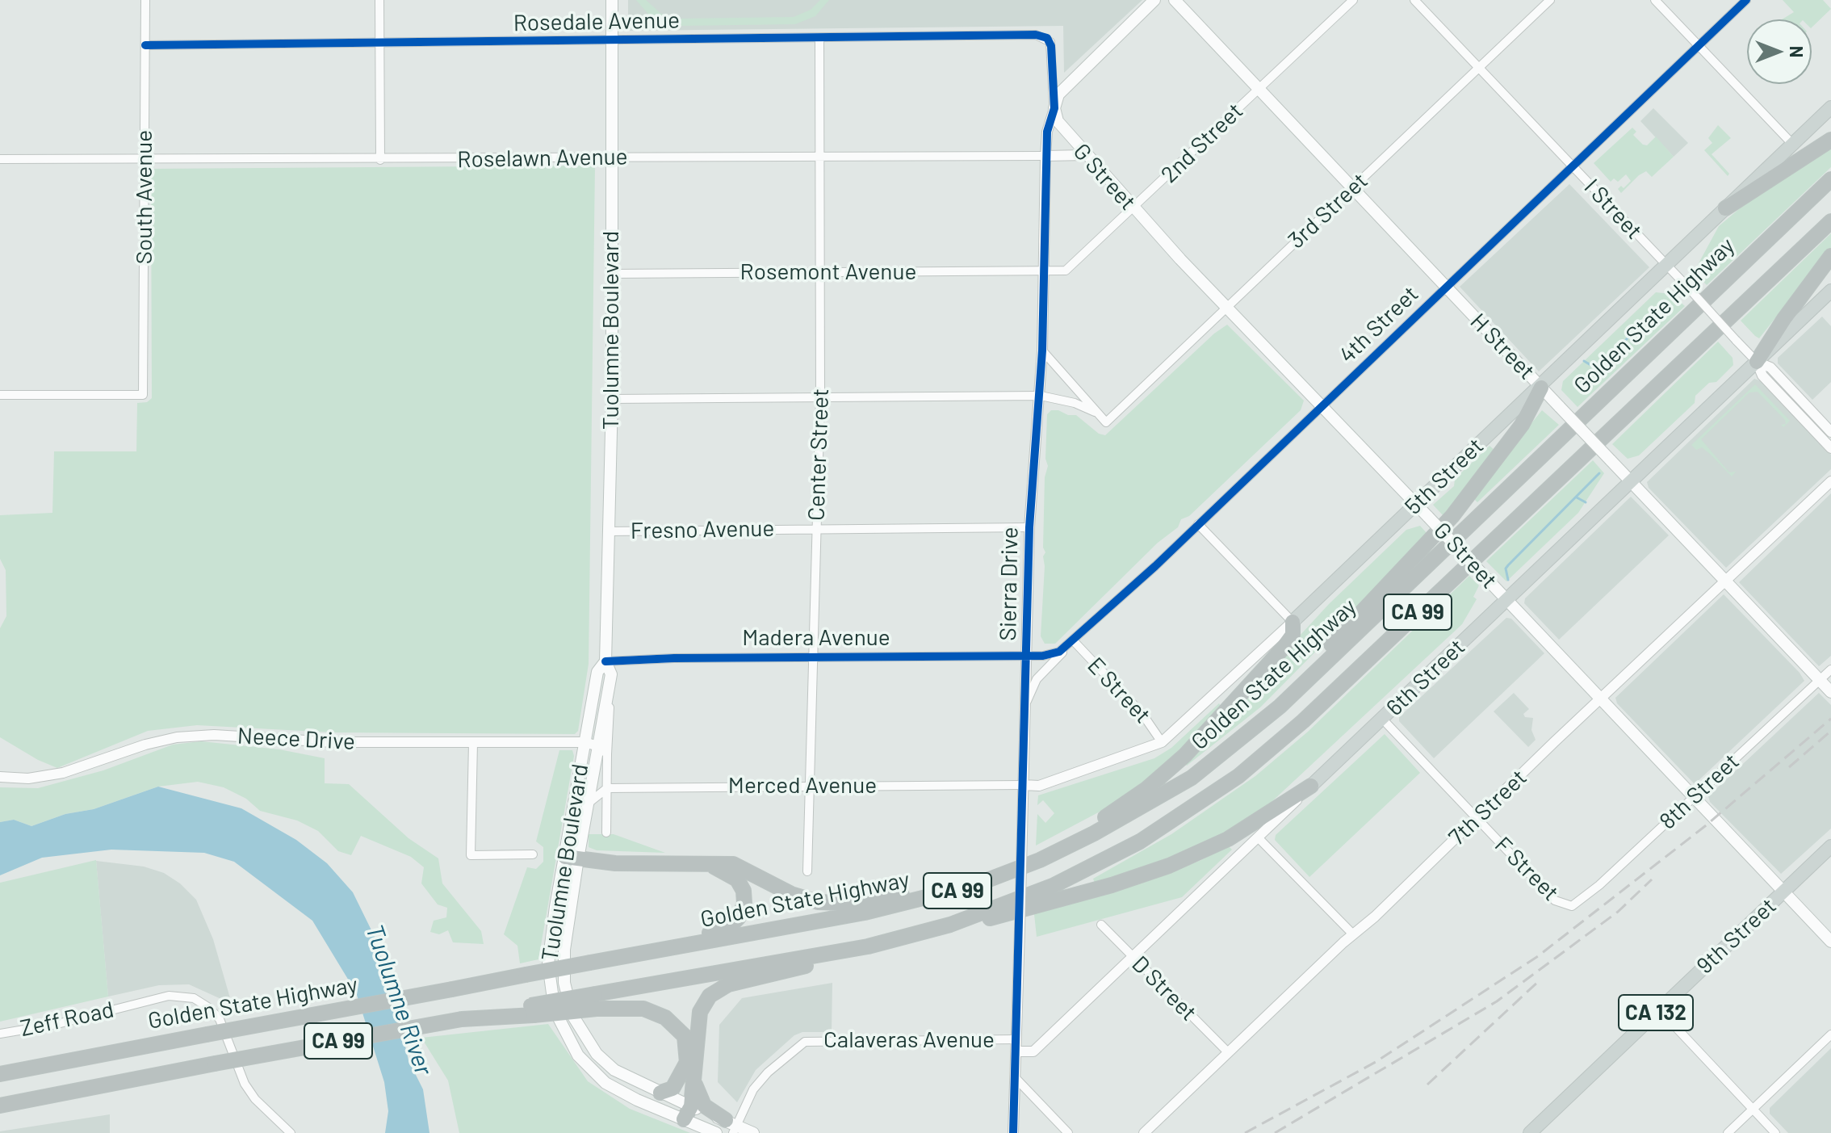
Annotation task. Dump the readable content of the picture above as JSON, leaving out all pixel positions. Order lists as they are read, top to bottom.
{
  "streets": {
    "highway": ["Golden State Highway", "CA 99"],
    "main road": [
      "G Street",
      "Tuolumne Boulevard",
      "H Street",
      "5th Street",
      "6th Street",
      "9th Street",
      "CA 132"
    ],
    "street": [
      "Rosedale Avenue",
      "2nd Street",
      "Roselawn Avenue",
      "South Avenue",
      "I Street",
      "3rd Street",
      "Rosemont Avenue",
      "4th Street",
      "Center Street",
      "Fresno Avenue",
      "Sierra Drive",
      "Madera Avenue",
      "E Street",
      "Neece Drive",
      "Merced Avenue",
      "8th Street",
      "7th Street",
      "F Street",
      "D Street",
      "Zeff Road",
      "Calaveras Avenue"
    ]
  },
  "crossings": [
    ["Rosedale Avenue", "South Avenue"],
    ["Rosedale Avenue", "Tuolumne Boulevard"],
    ["Rosedale Avenue", "Center Street"],
    ["Rosedale Avenue", "Sierra Drive"],
    ["2nd Street", "G Street"],
    ["2nd Street", "Rosemont Avenue"],
    ["2nd Street", "H Street"],
    ["2nd Street", "Sierra Drive"],
    ["Roselawn Avenue", "G Street"],
    ["Roselawn Avenue", "South Avenue"],
    ["Roselawn Avenue", "Tuolumne Boulevard"],
    ["Roselawn Avenue", "Center Street"],
    ["Roselawn Avenue", "Sierra Drive"],
    ["G Street", "3rd Street"],
    ["G Street", "4th Street"],
    ["G Street", "5th Street"],
    ["G Street", "Sierra Drive"],
    ["G Street", "6th Street"],
    ["G Street", "8th Street"],
    ["G Street", "7th Street"],
    ["G Street", "9th Street"],
    ["I Street", "3rd Street"],
    ["I Street", "4th Street"],
    ["I Street", "5th Street"],
    ["I Street", "6th Street"],
    ["3rd Street", "H Street"],
    ["Rosemont Avenue", "Tuolumne Boulevard"],
    ["Rosemont Avenue", "Center Street"],
    ["Rosemont Avenue", "Sierra Drive"],
    ["4th Street", "H Street"],
    ["4th Street", "Sierra Drive"],
    ["4th Street", "Madera Avenue"],
    ["4th Street", "E Street"],
    ["Tuolumne Boulevard", "Fresno Avenue"],
    ["Tuolumne Boulevard", "Madera Avenue"],
    ["Tuolumne Boulevard", "Neece Drive"],
    ["Tuolumne Boulevard", "Merced Avenue"],
    ["Tuolumne Boulevard", "Calaveras Avenue"],
    ["H Street", "5th Street"],
    ["H Street", "6th Street"],
    ["H Street", "8th Street"],
    ["H Street", "7th Street"],
    ["Center Street", "Fresno Avenue"],
    ["Center Street", "Madera Avenue"],
    ["Center Street", "Merced Avenue"],
    ["5th Street", "Sierra Drive"],
    ["5th Street", "E Street"],
    ["5th Street", "Merced Avenue"],
    ["Fresno Avenue", "Sierra Drive"],
    ["Sierra Drive", "Madera Avenue"],
    ["Sierra Drive", "6th Street"],
    ["Sierra Drive", "Merced Avenue"],
    ["Sierra Drive", "Calaveras Avenue"],
    ["6th Street", "F Street"],
    ["6th Street", "D Street"],
    ["8th Street", "F Street"],
    ["7th Street", "F Street"],
    ["7th Street", "D Street"]
  ],
  "water": ["Tuolumne River"],
  "north": "right"
}
